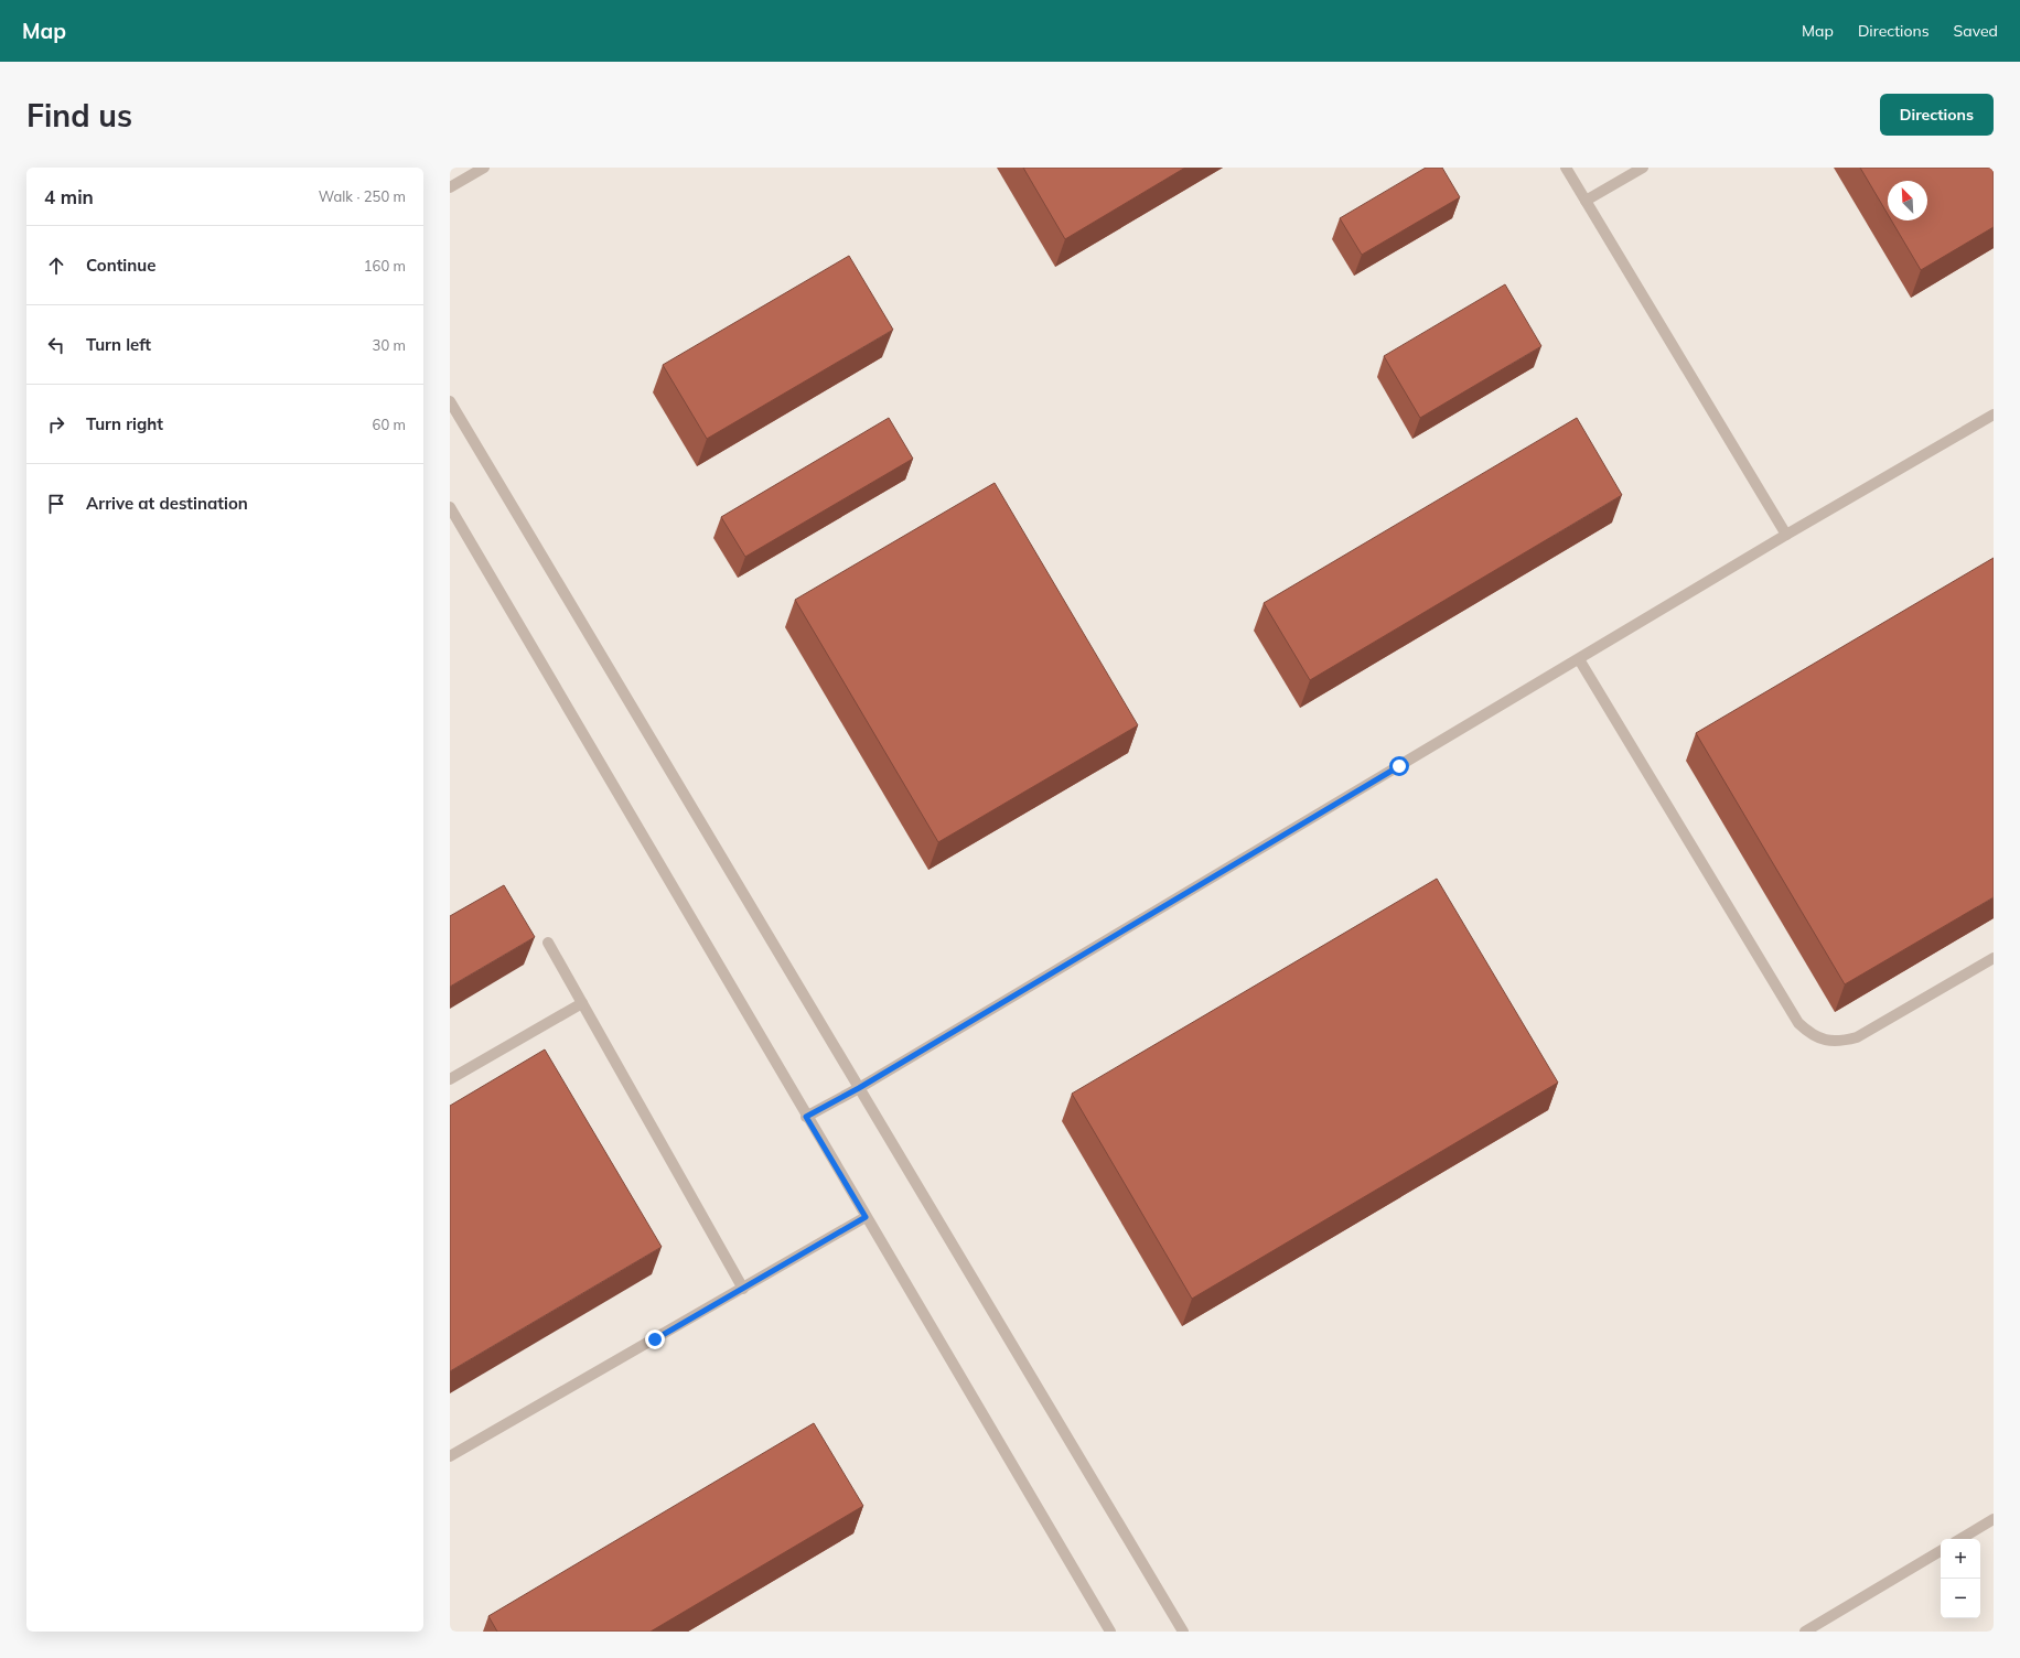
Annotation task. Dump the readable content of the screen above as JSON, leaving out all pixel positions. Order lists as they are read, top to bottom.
{
  "north": "top left",
  "page": {
    "header": "Map",
    "nav": ["Map", "Directions", "Saved"],
    "buttons": "Directions",
    "title": "Find us",
    "heading": ["4 min", "Walk · 250 m"],
    "list": [
      ["Continue", "160 m"],
      ["Turn left", "30 m"],
      ["Turn right", "60 m"],
      "Arrive at destination"
    ],
    "map_buttons": ["+", "−"]
  }
}
